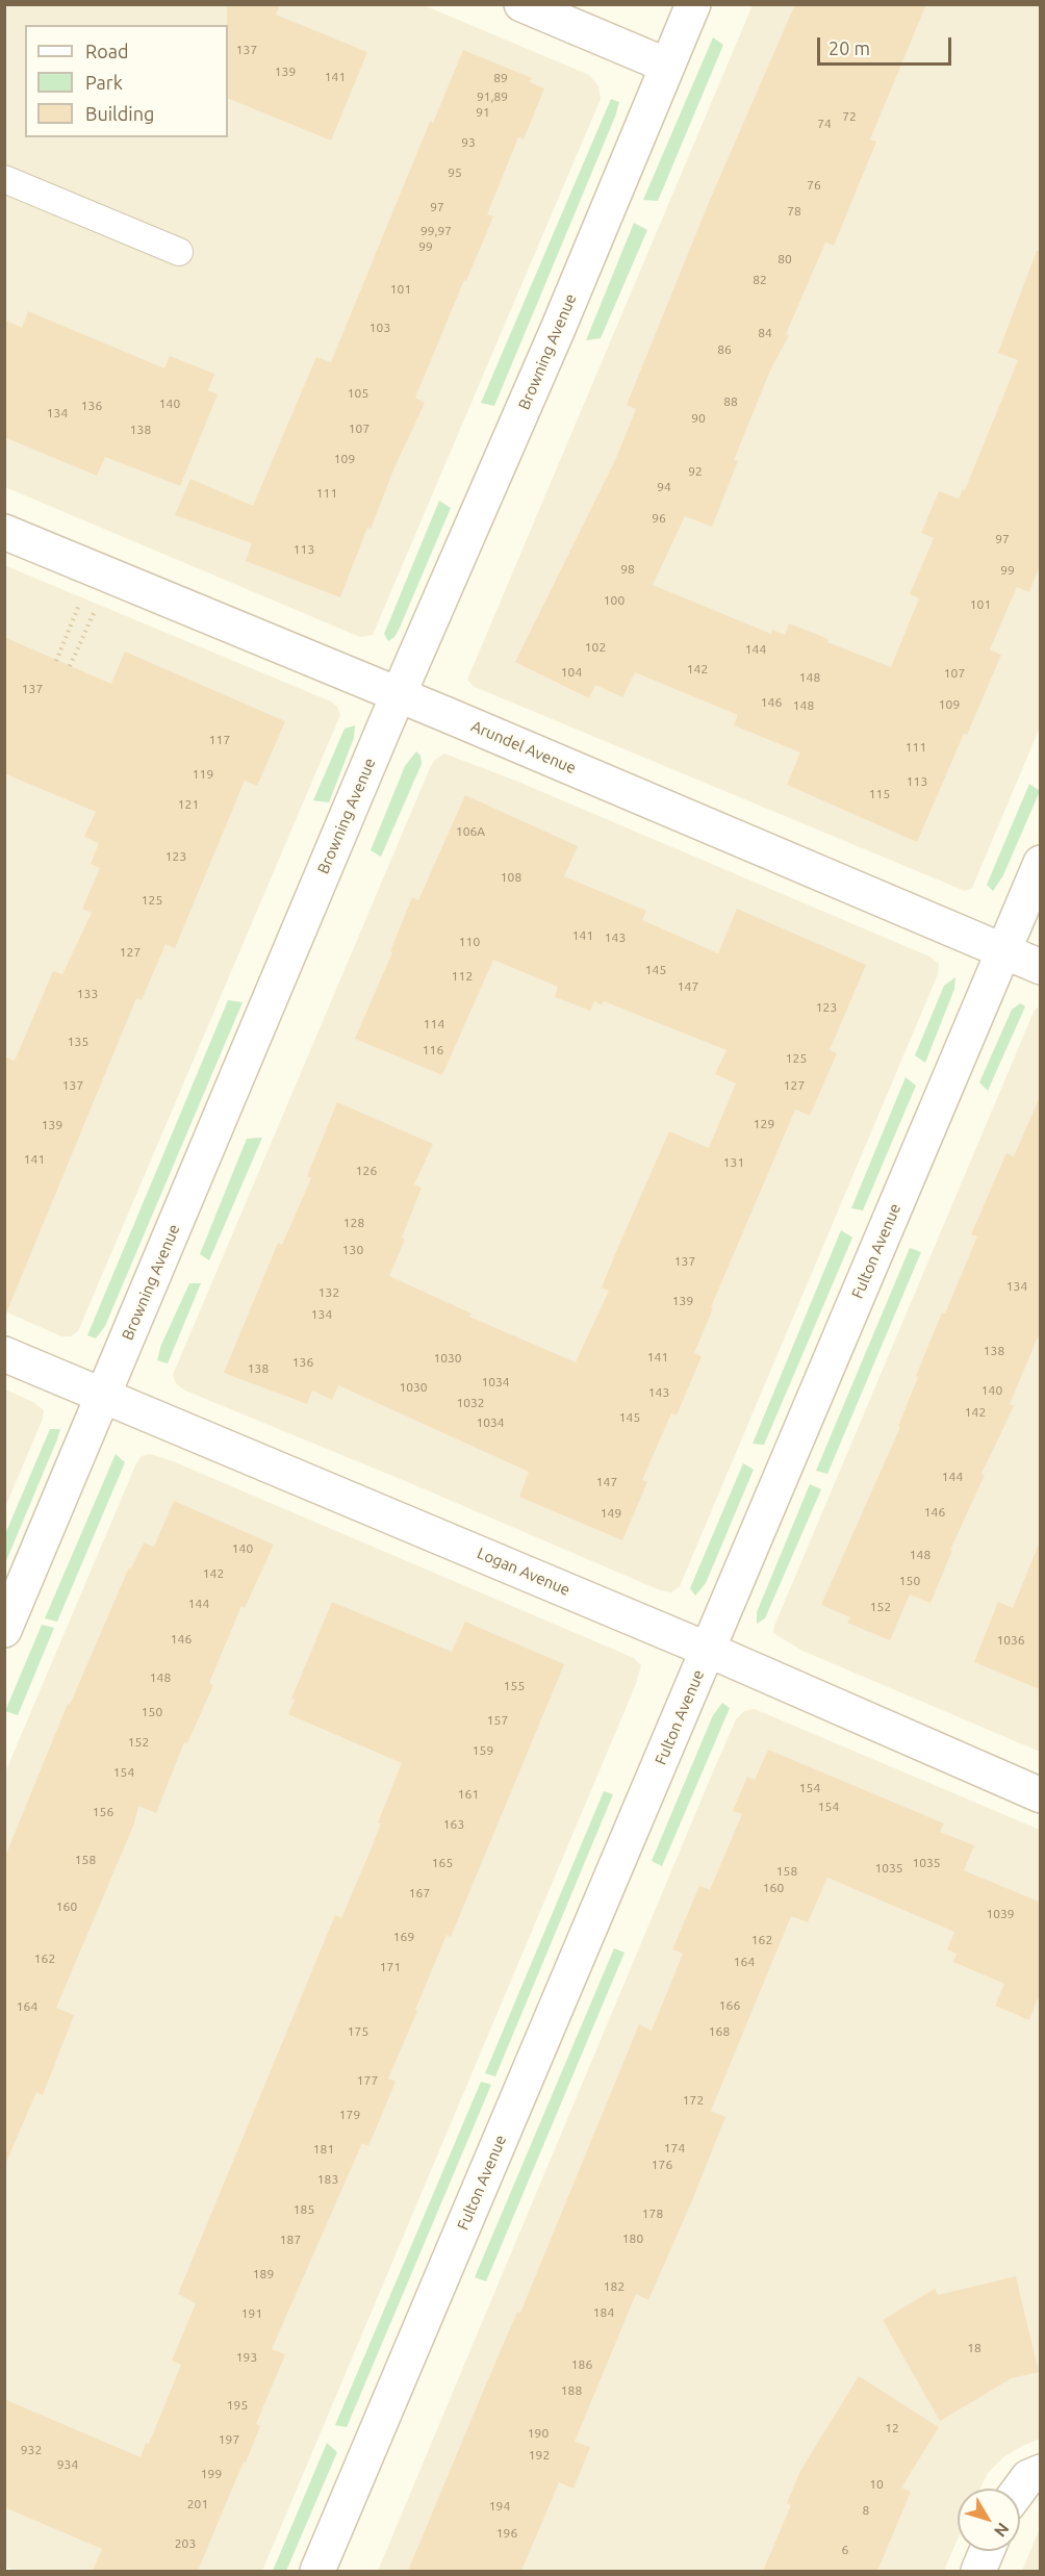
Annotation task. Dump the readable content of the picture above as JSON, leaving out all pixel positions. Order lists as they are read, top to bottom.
{
  "streets": {
    "street": [
      "Browning Avenue",
      "Arundel Avenue",
      "Fulton Avenue",
      "Logan Avenue"
    ]
  },
  "crossings": [
    ["Browning Avenue", "Arundel Avenue"],
    ["Browning Avenue", "Logan Avenue"],
    ["Arundel Avenue", "Fulton Avenue"],
    ["Fulton Avenue", "Logan Avenue"]
  ],
  "house_numbers": [
    "137",
    "139",
    "141",
    "89",
    "91,89",
    "91",
    "72",
    "74",
    "93",
    "95",
    "76",
    "97",
    "78",
    "99,97",
    "99",
    "80",
    "82",
    "101",
    "103",
    "84",
    "86",
    "105",
    "88",
    "140",
    "136",
    "134",
    "90",
    "107",
    "138",
    "109",
    "92",
    "94",
    "111",
    "96",
    "97",
    "113",
    "98",
    "99",
    "100",
    "101",
    "102",
    "144",
    "142",
    "104",
    "107",
    "148",
    "137",
    "146",
    "109",
    "148",
    "117",
    "111",
    "119",
    "113",
    "115",
    "121",
    "106A",
    "123",
    "108",
    "125",
    "141",
    "143",
    "110",
    "127",
    "145",
    "112",
    "147",
    "133",
    "123",
    "114",
    "135",
    "116",
    "125",
    "137",
    "127",
    "129",
    "139",
    "141",
    "131",
    "126",
    "128",
    "130",
    "137",
    "134",
    "132",
    "139",
    "134",
    "138",
    "141",
    "1030",
    "136",
    "138",
    "1034",
    "1030",
    "140",
    "143",
    "1032",
    "142",
    "145",
    "1034",
    "144",
    "147",
    "146",
    "149",
    "140",
    "148",
    "142",
    "150",
    "144",
    "152",
    "146",
    "1036",
    "148",
    "155",
    "150",
    "157",
    "152",
    "159",
    "154",
    "154",
    "161",
    "154",
    "156",
    "163",
    "158",
    "165",
    "1035",
    "1035",
    "158",
    "160",
    "167",
    "160",
    "1039",
    "169",
    "162",
    "162",
    "164",
    "171",
    "166",
    "164",
    "175",
    "168",
    "177",
    "172",
    "179",
    "174",
    "181",
    "176",
    "183",
    "185",
    "178",
    "180",
    "187",
    "189",
    "182",
    "184",
    "191",
    "18",
    "193",
    "186",
    "188",
    "195",
    "12",
    "190",
    "197",
    "932",
    "192",
    "934",
    "199",
    "10",
    "201",
    "194",
    "8",
    "196",
    "203",
    "6"
  ],
  "legend": ["Road", "Park", "Building"],
  "scale_bar": "20 m",
  "north": "bottom right"
}
